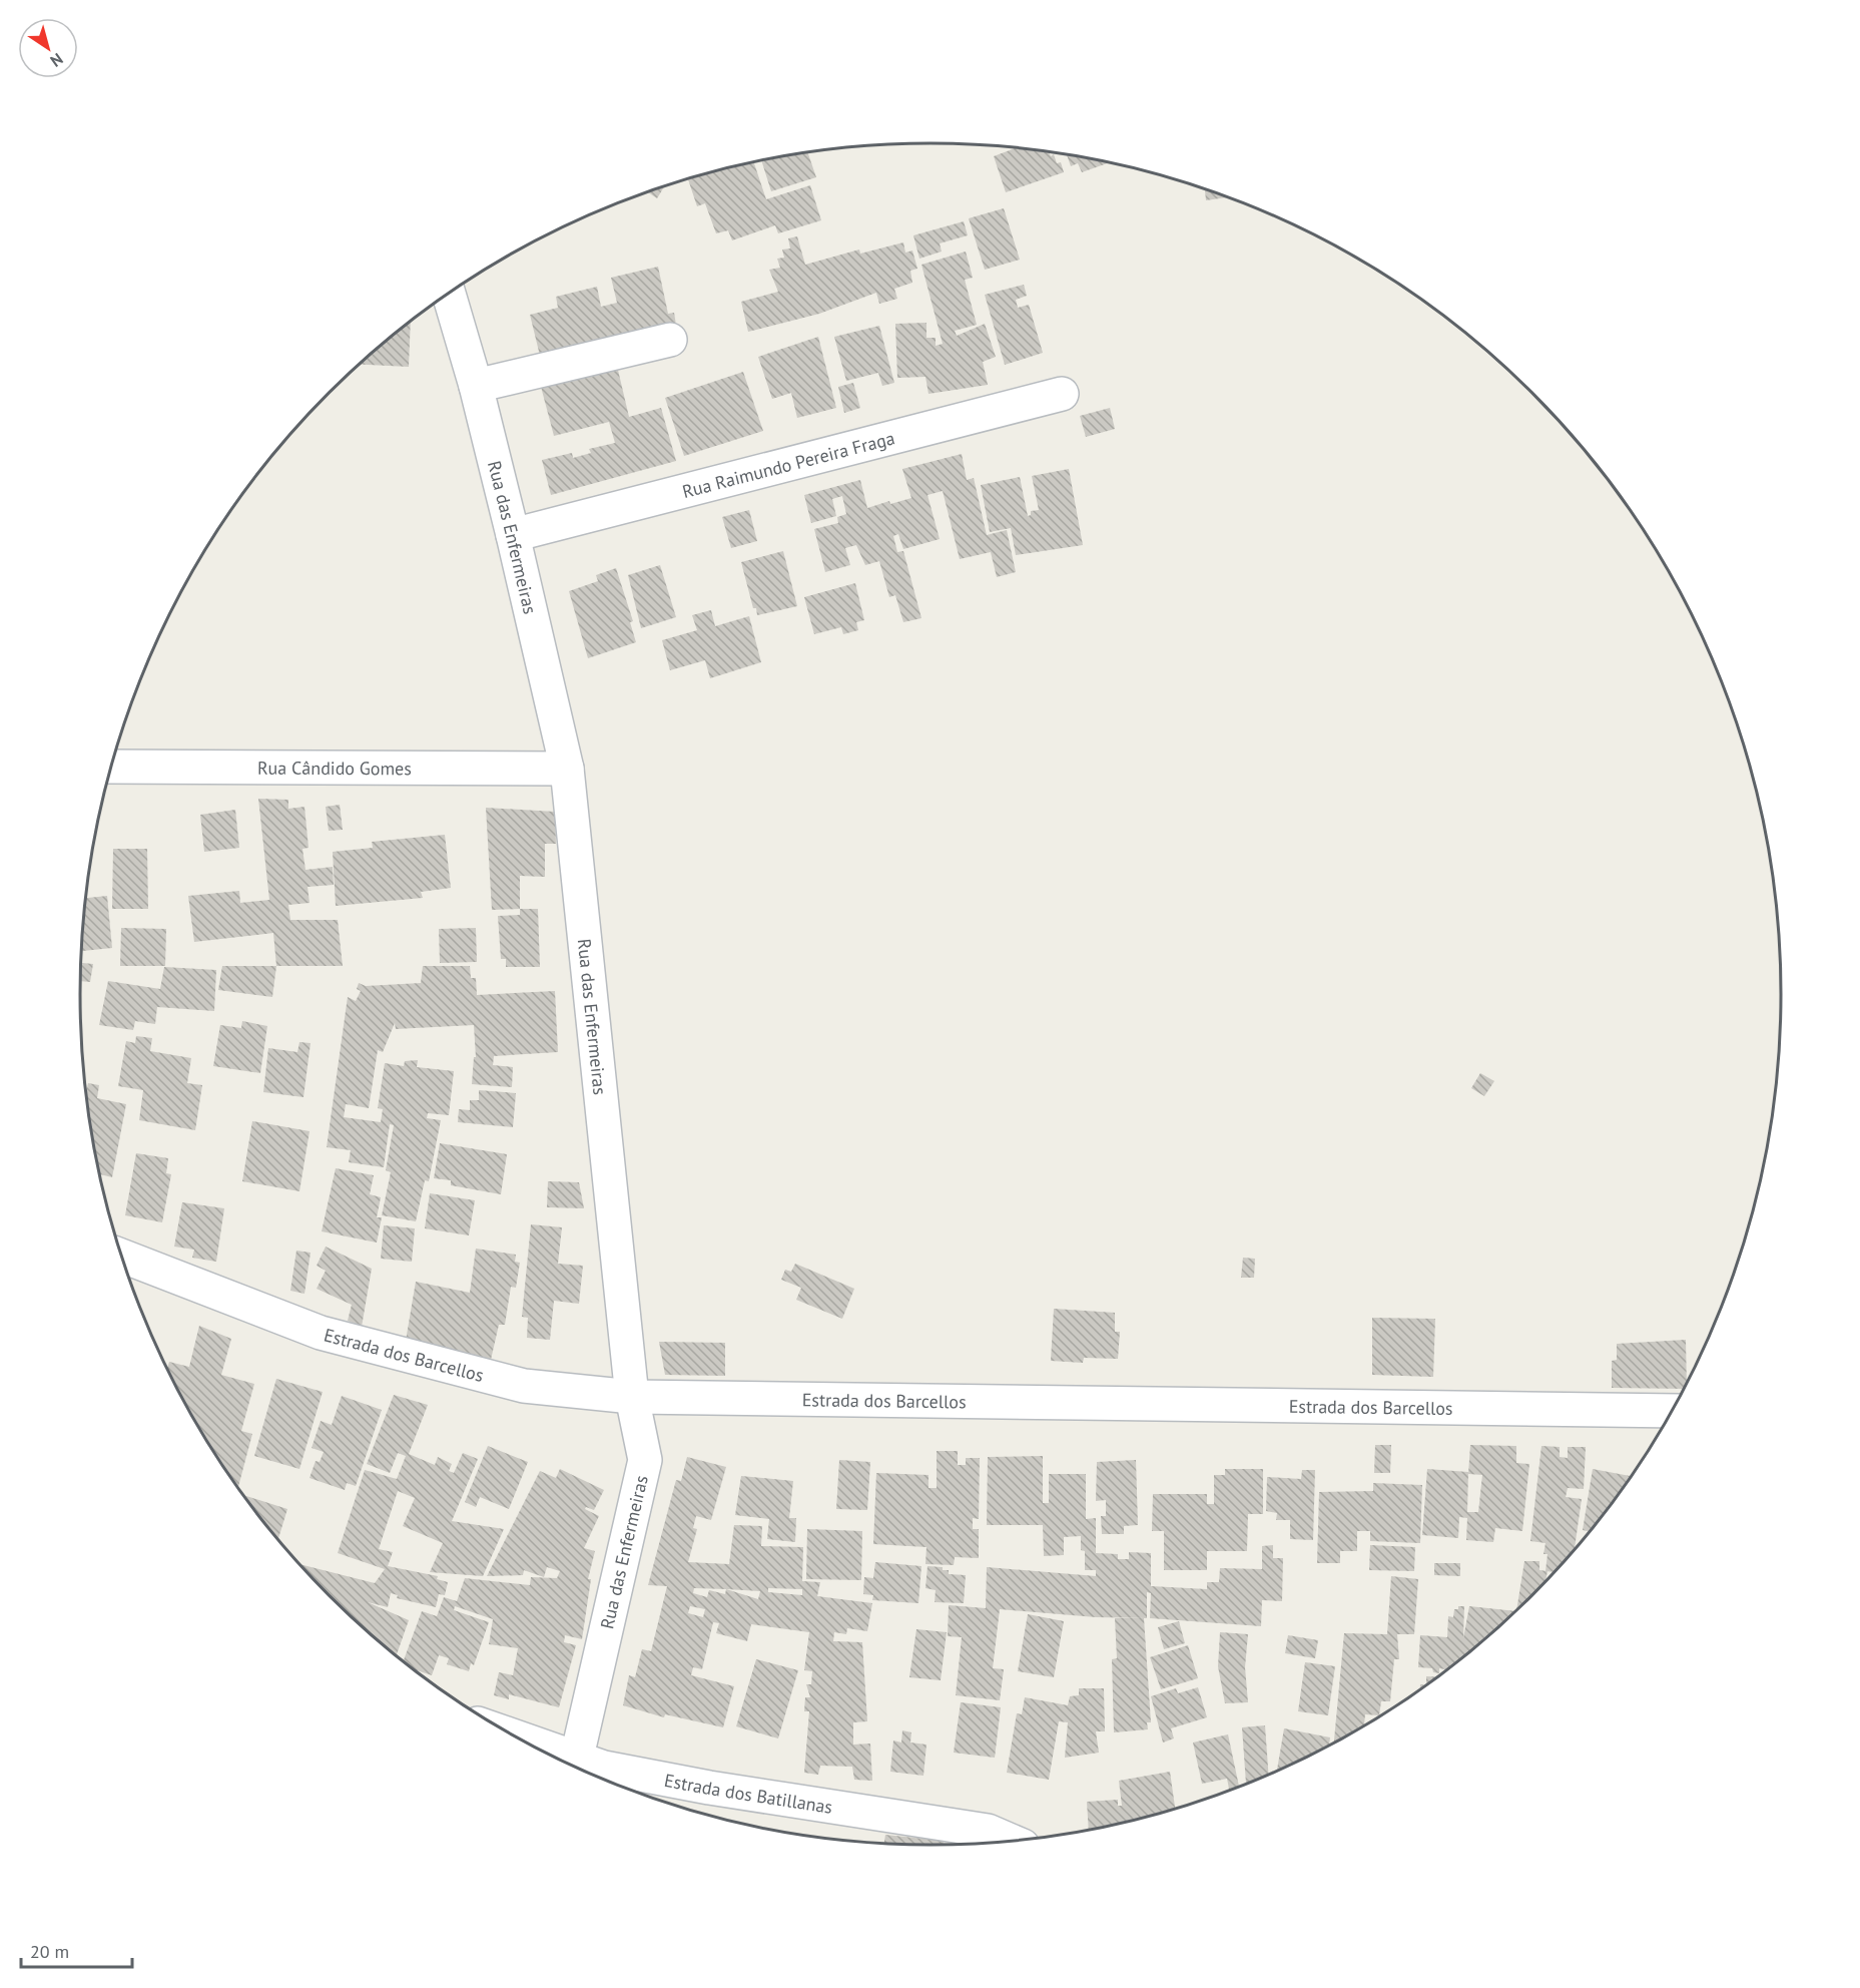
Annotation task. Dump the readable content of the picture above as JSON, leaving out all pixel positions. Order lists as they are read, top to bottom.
{
  "streets": {
    "street": [
      "Rua Raimundo Pereira Fraga",
      "Rua das Enfermeiras",
      "Rua Cândido Gomes",
      "Estrada dos Barcellos",
      "Estrada dos Batillanas"
    ]
  },
  "crossings": [
    ["Rua Raimundo Pereira Fraga", "Rua das Enfermeiras"],
    ["Rua das Enfermeiras", "Rua Cândido Gomes"],
    ["Rua das Enfermeiras", "Estrada dos Barcellos"],
    ["Rua das Enfermeiras", "Estrada dos Batillanas"]
  ],
  "scale_bar": "20 m",
  "north": "bottom right"
}
